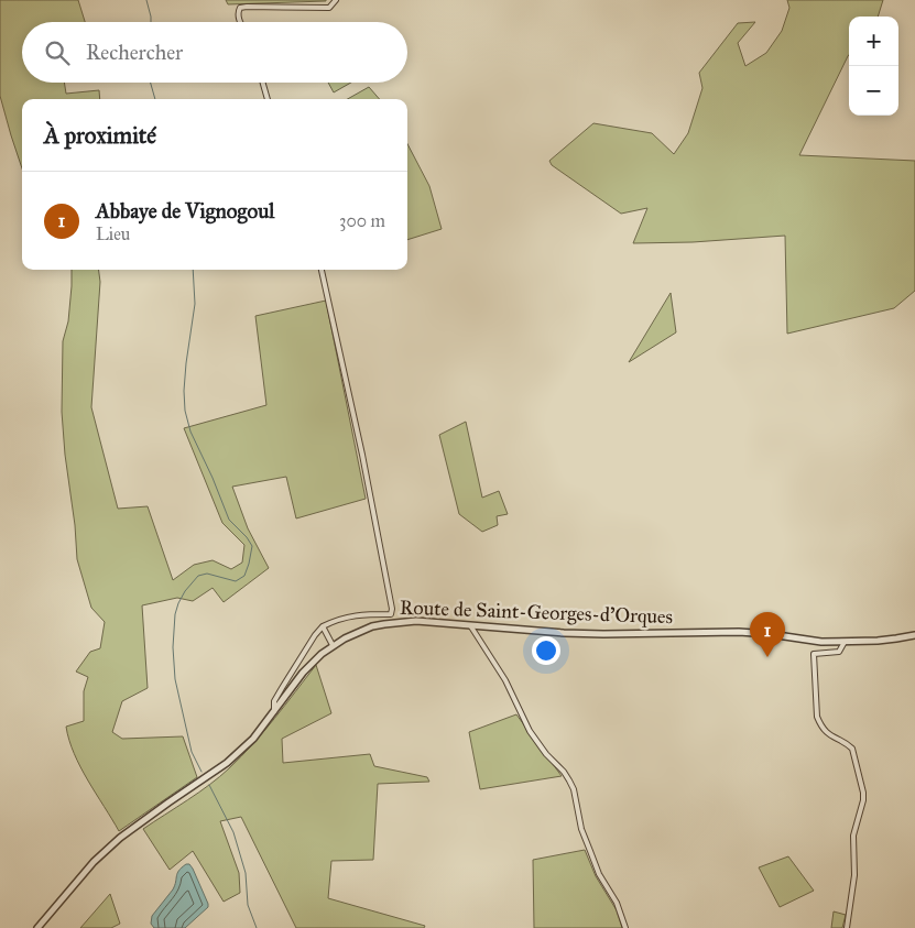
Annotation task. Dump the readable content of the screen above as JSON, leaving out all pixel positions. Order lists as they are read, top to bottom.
{
  "streets": {
    "street": ["Route de Saint-Georges-d'Orques"]
  },
  "page": {
    "map_buttons": ["+", "−"],
    "search": "Rechercher",
    "heading": "À proximité",
    "list": [
      {
        "mark": "1",
        "name": "Abbaye de Vignogoul",
        "note": "Lieu",
        "value": "300 m"
      }
    ],
    "pins": "1"
  }
}
